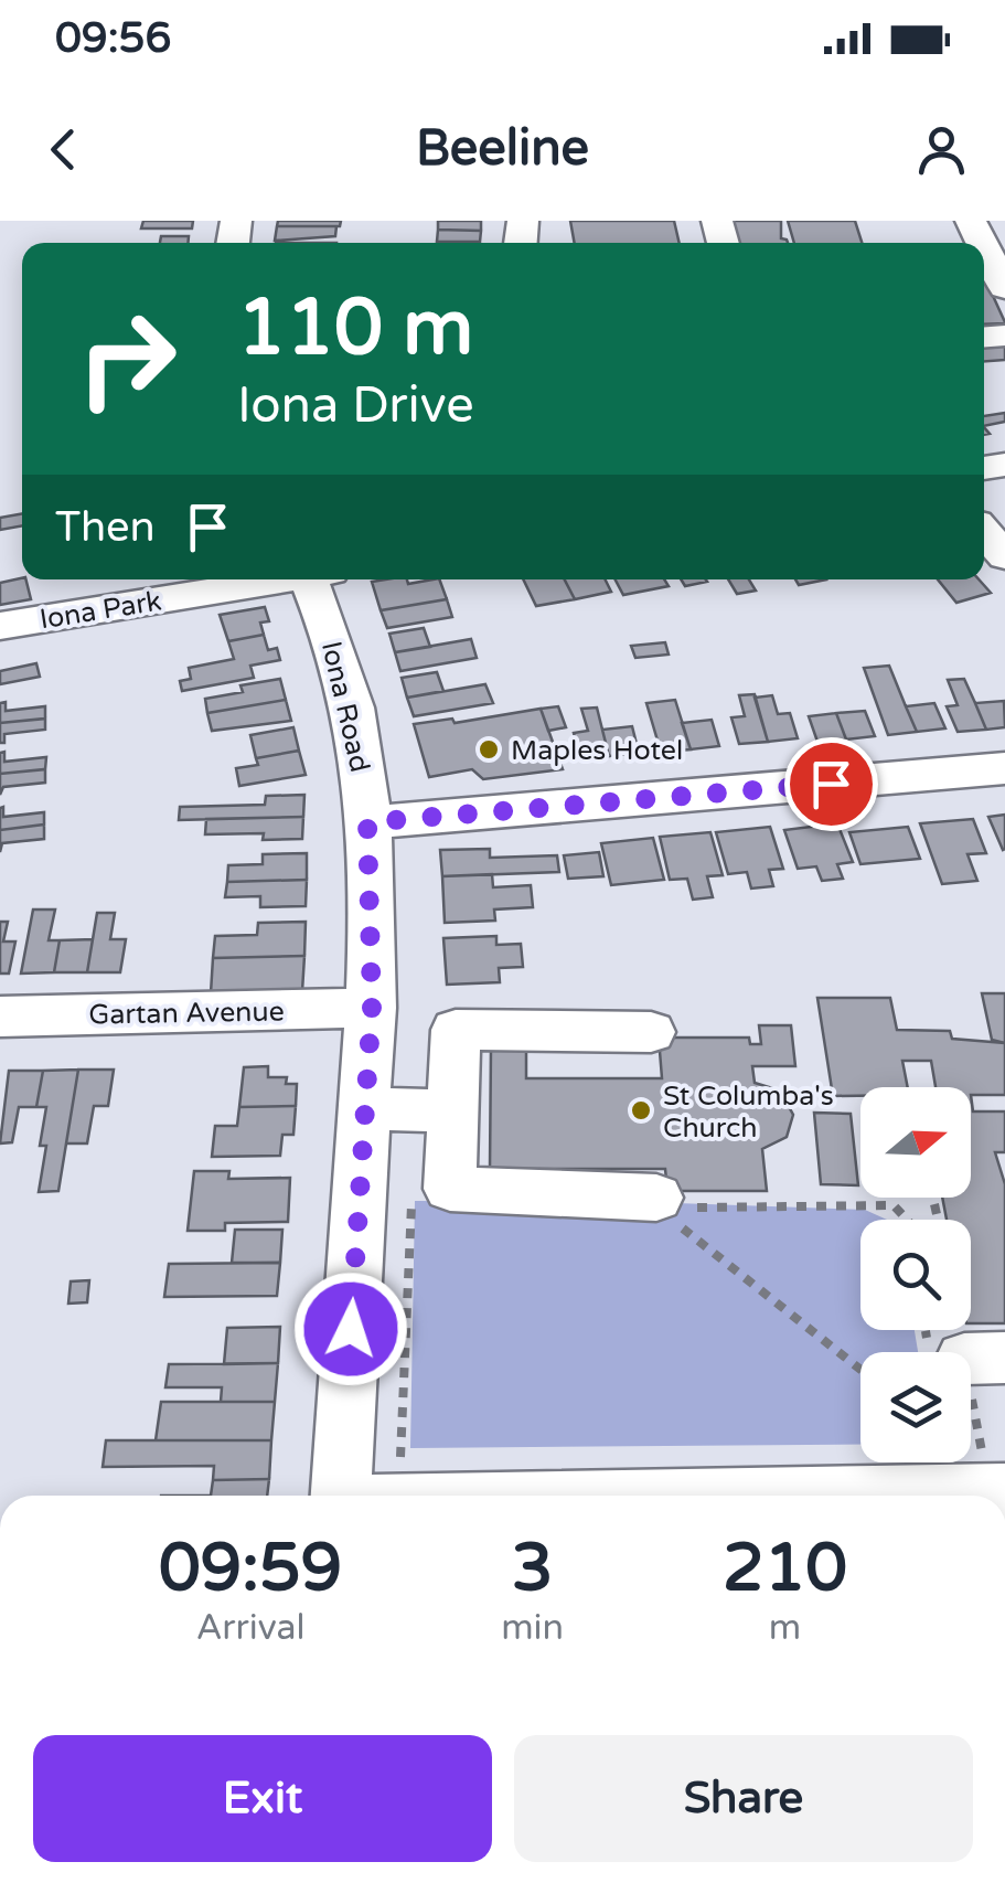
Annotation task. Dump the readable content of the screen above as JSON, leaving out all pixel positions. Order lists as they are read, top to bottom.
{
  "streets": {
    "street": ["Iona Park", "Iona Road", "Gartan Avenue"]
  },
  "crossings": [
    ["Iona Road", "Gartan Avenue"]
  ],
  "places": ["Maples Hotel", "St Columba's Church"],
  "north": "right",
  "page": {
    "status": "09:56",
    "header": "Beeline",
    "turn": ["110 m", "Iona Drive"],
    "then": "Then",
    "eta": [
      "09:59",
      "Arrival",
      "3",
      "min",
      "210",
      "m"
    ],
    "buttons": ["Exit", "Share"]
  }
}
